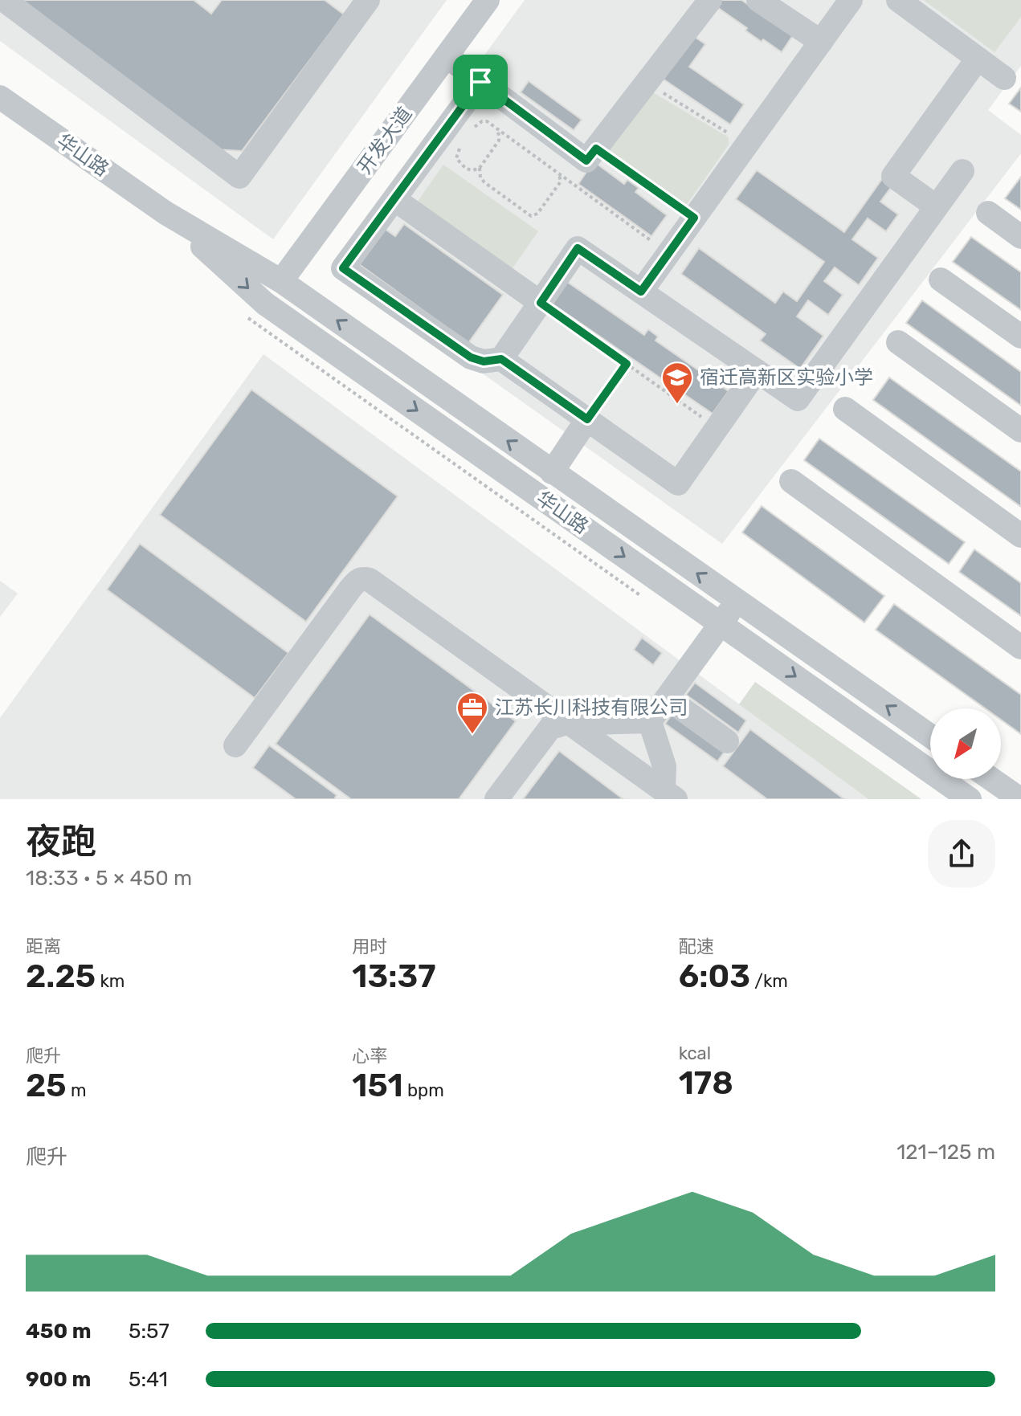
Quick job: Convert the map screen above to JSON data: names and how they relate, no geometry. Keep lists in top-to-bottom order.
{
  "streets": {
    "street": ["开发大道", "华山路"]
  },
  "crossings": [
    ["开发大道", "华山路"]
  ],
  "places": {
    "school or university": ["宿迁高新区实验小学"],
    "office": ["江苏长川科技有限公司"]
  },
  "north": "bottom left",
  "page": {
    "heading": ["夜跑", "18:33 · 5 × 450 m"],
    "stats": [
      ["距离", "2.25 km"],
      ["用时", "13:37"],
      ["配速", "6:03 /km"],
      ["爬升", "25 m"],
      ["心率", "151 bpm"],
      ["kcal", "178"]
    ],
    "chart": ["爬升", "121–125 m"],
    "list": [
      {
        "name": "450 m",
        "note": "5:57"
      },
      {
        "name": "900 m",
        "note": "5:41"
      }
    ]
  }
}
